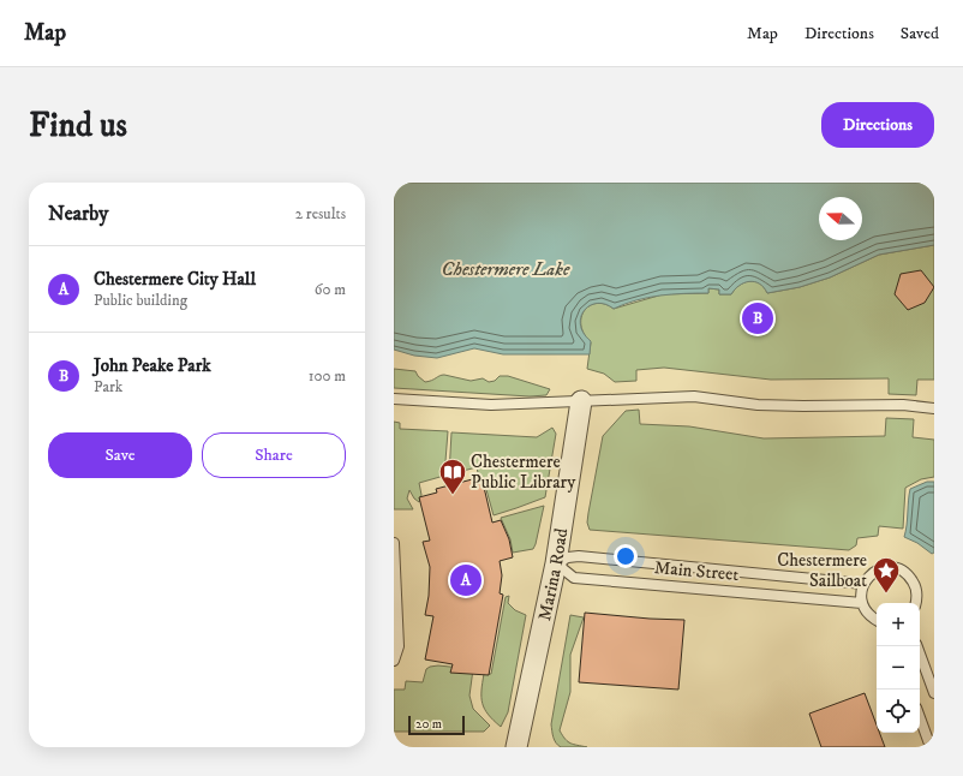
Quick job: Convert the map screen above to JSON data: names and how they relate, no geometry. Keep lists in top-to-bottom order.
{
  "streets": {
    "street": ["Marina Road"],
    "lane": ["Main Street"]
  },
  "crossings": [
    ["Main Street", "Marina Road"]
  ],
  "water": ["Chestermere Lake"],
  "places": {
    "library": ["Chestermere Public Library"],
    "place": ["Chestermere Sailboat"]
  },
  "scale_bar": "20 m",
  "north": "left",
  "page": {
    "header": "Map",
    "nav": ["Map", "Directions", "Saved"],
    "buttons": [
      "Directions",
      ["Save", "Share"]
    ],
    "title": "Find us",
    "heading": ["Nearby", "2 results"],
    "list": [
      {
        "mark": "A",
        "name": "Chestermere City Hall",
        "note": "Public building",
        "value": "60 m"
      },
      {
        "mark": "B",
        "name": "John Peake Park",
        "note": "Park",
        "value": "100 m"
      }
    ],
    "pins": ["B", "A"],
    "map_buttons": ["+", "−"],
    "scale": "20 m"
  }
}
